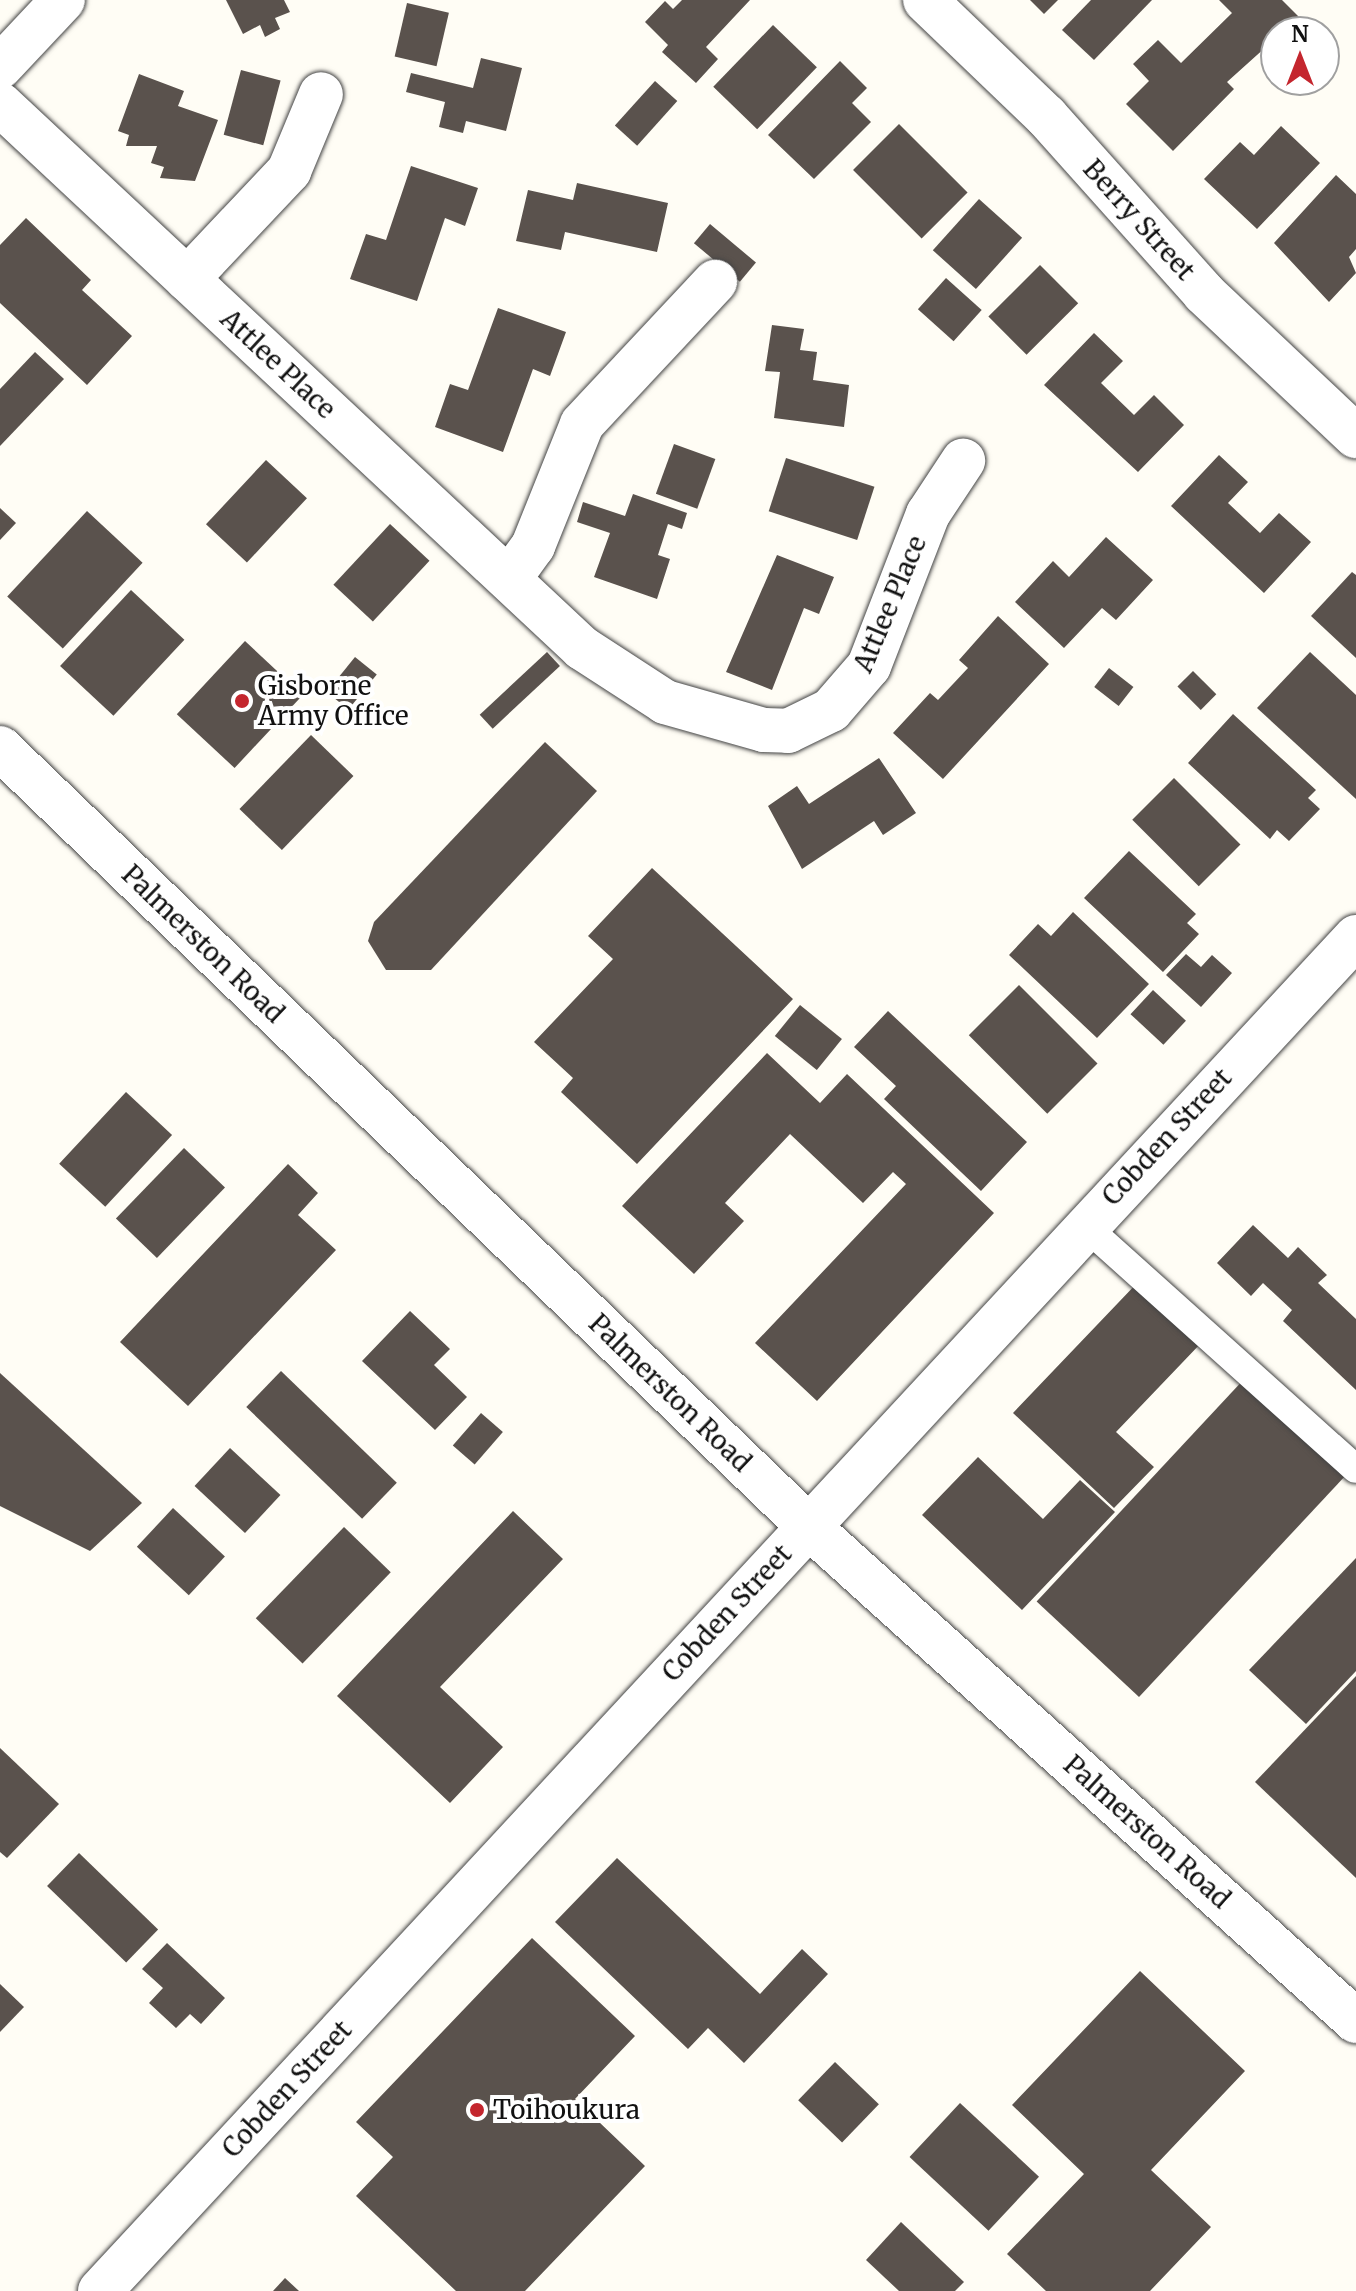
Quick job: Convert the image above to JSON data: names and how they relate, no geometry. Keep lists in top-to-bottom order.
{
  "streets": {
    "street": [
      "Berry Street",
      "Attlee Place",
      "Palmerston Road",
      "Cobden Street"
    ]
  },
  "crossings": [
    ["Palmerston Road", "Cobden Street"]
  ],
  "places": ["Gisborne Army Office", "Toihoukura"],
  "north": "top"
}
